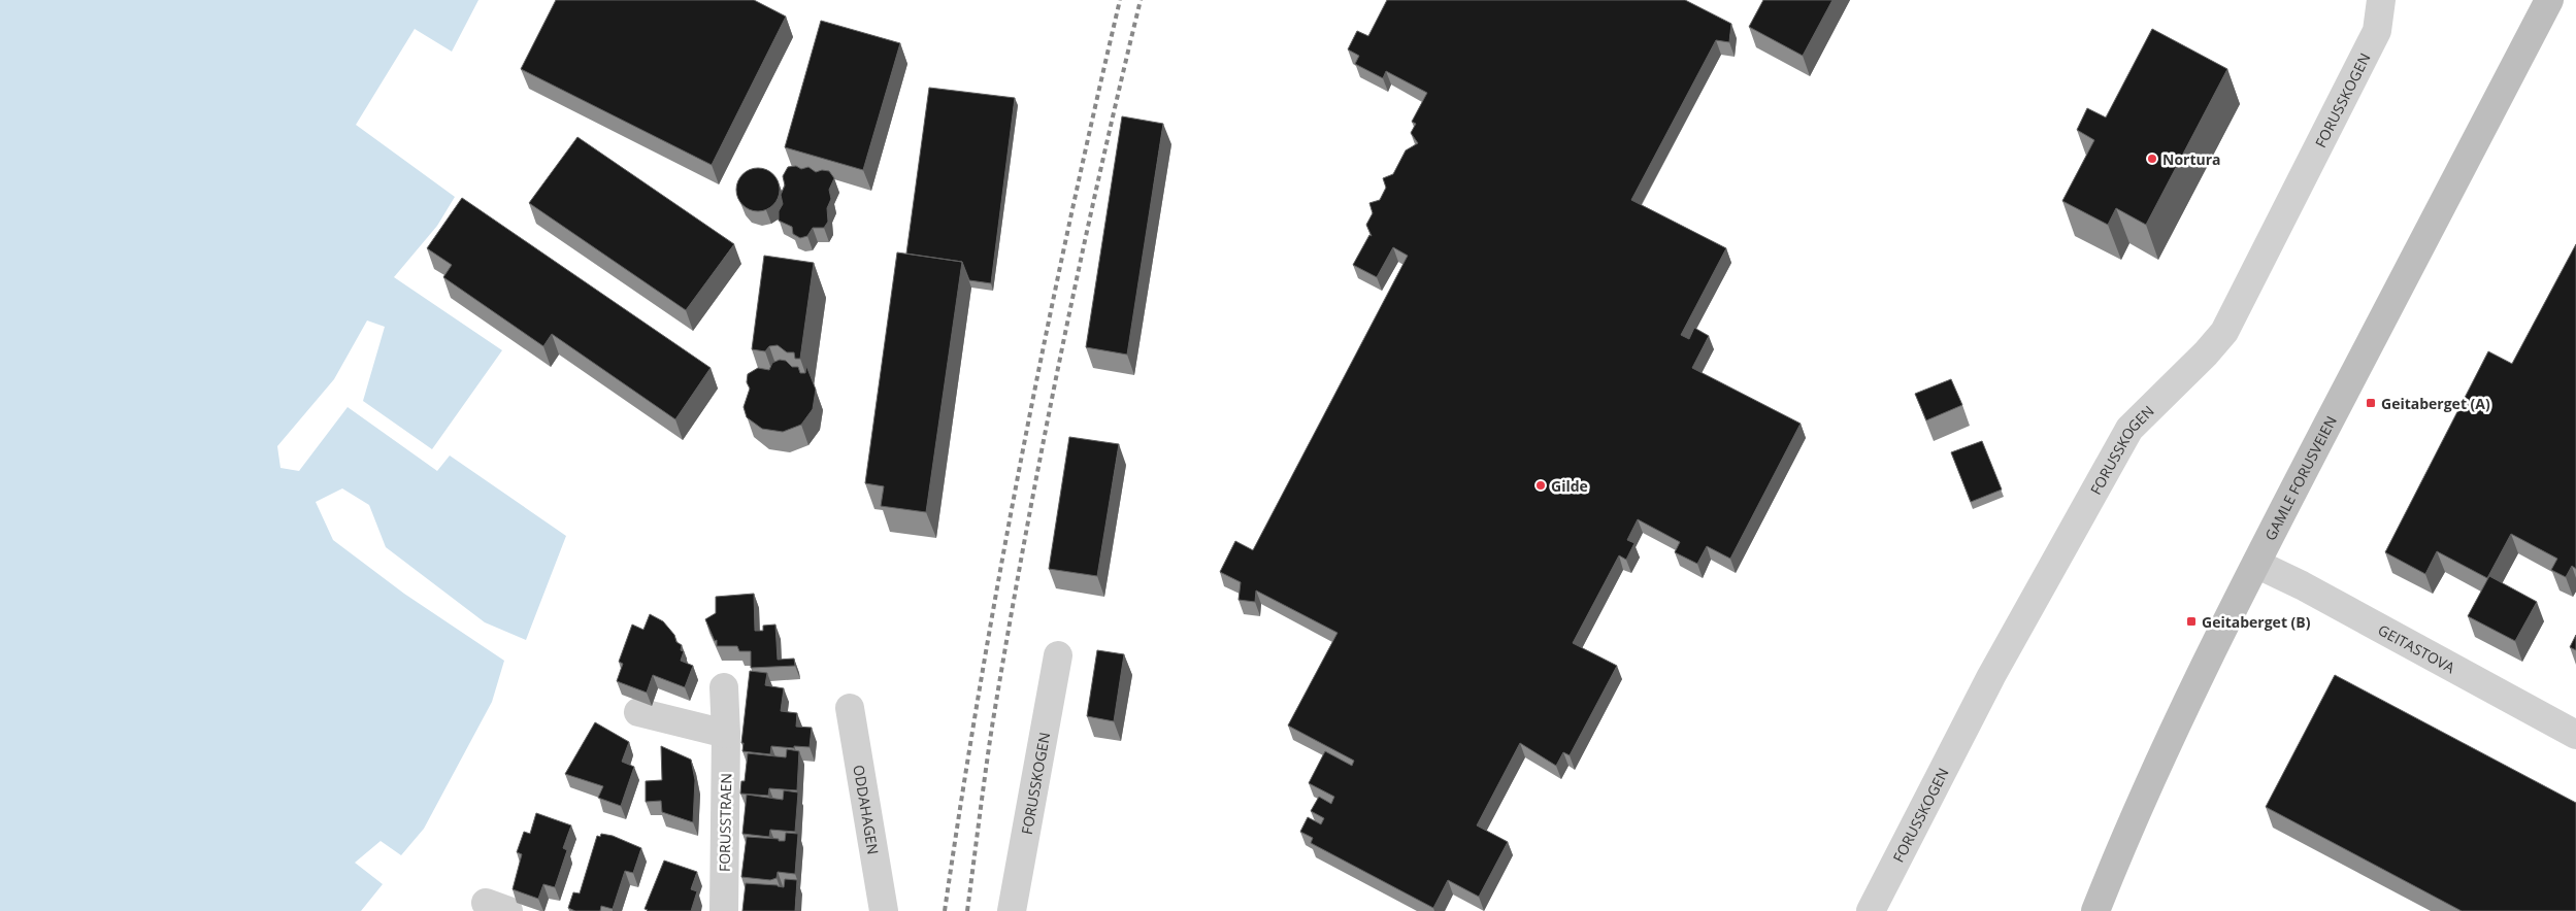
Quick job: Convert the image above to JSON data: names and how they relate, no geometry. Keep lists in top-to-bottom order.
{
  "streets": {
    "main road": ["GAMLE FORUSVEIEN"],
    "street": [
      "FORUSSKOGEN",
      "GEITASTOVA",
      "ODDAHAGEN",
      "FORUSSTRAEN"
    ]
  },
  "crossings": [
    ["GAMLE FORUSVEIEN", "GEITASTOVA"]
  ],
  "places": {
    "other": ["Nortura", "Gilde"],
    "transit": ["Geitaberget (A)", "Geitaberget (B)"]
  }
}
